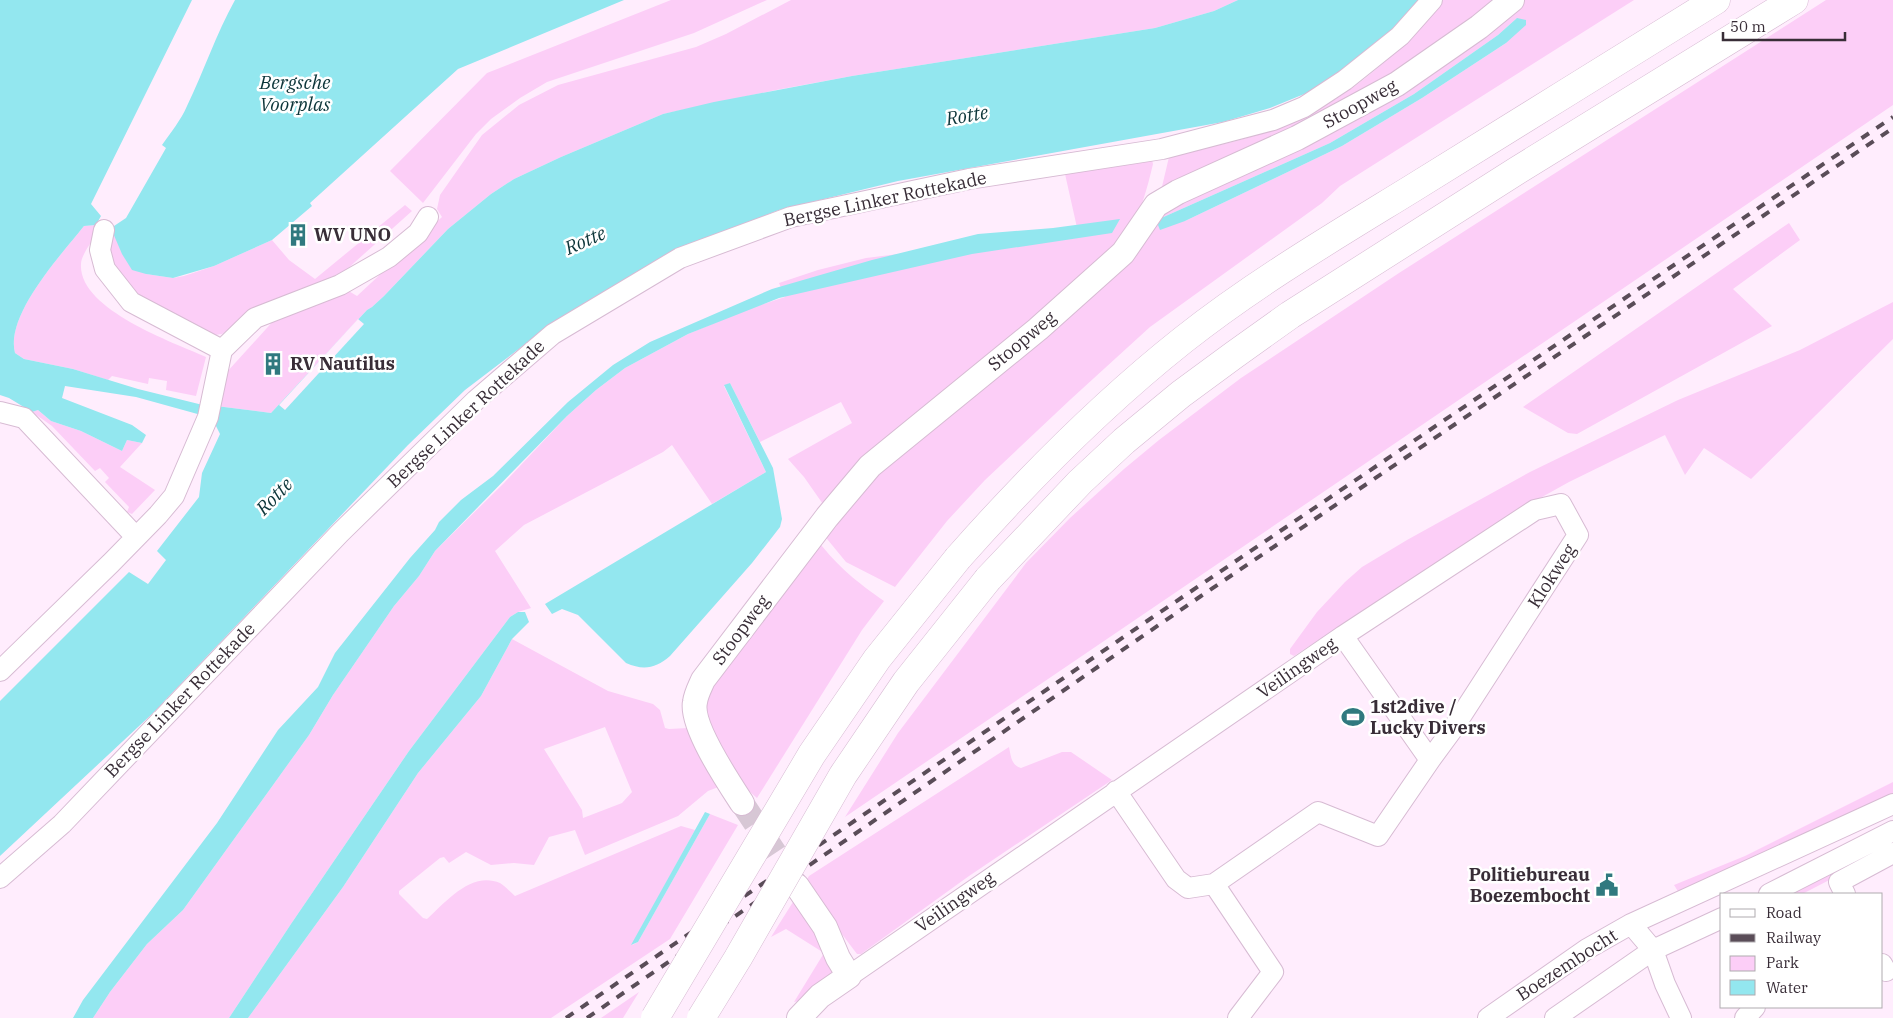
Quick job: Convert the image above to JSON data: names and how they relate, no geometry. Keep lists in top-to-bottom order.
{
  "streets": {
    "street": [
      "Stoopweg",
      "Bergse Linker Rottekade",
      "Klokweg",
      "Veilingweg",
      "Boezembocht"
    ]
  },
  "crossings": [
    ["Klokweg", "Veilingweg"]
  ],
  "water": ["Bergsche Voorplas", "Rotte"],
  "places": {
    "building": ["WV UNO", "RV Nautilus"],
    "sports": ["1st2dive / Lucky Divers"],
    "public building": ["Politiebureau Boezembocht"]
  },
  "legend": [
    "Road",
    "Railway",
    "Park",
    "Water"
  ],
  "scale_bar": "50 m"
}
